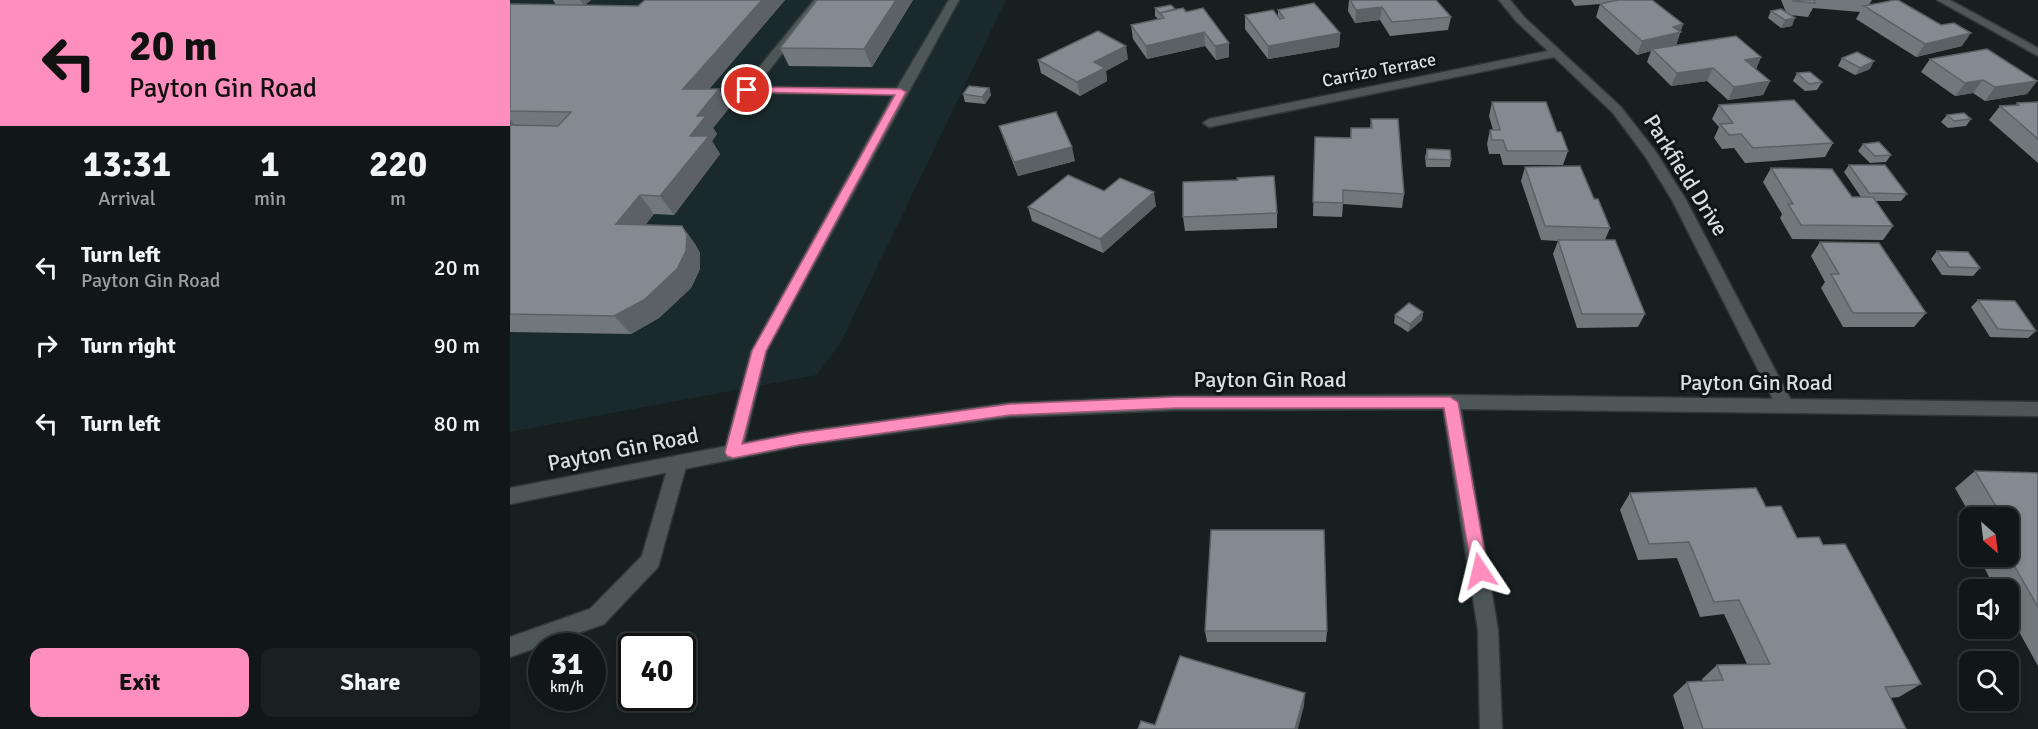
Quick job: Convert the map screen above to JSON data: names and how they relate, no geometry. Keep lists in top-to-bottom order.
{
  "streets": {
    "street": ["Carrizo Terrace", "Parkfield Drive", "Payton Gin Road"]
  },
  "crossings": [
    ["Carrizo Terrace", "Parkfield Drive"],
    ["Parkfield Drive", "Payton Gin Road"]
  ],
  "north": "bottom right",
  "page": {
    "turn": ["20 m", "Payton Gin Road"],
    "eta": [
      "13:31",
      "Arrival",
      "1",
      "min",
      "220",
      "m"
    ],
    "list": [
      {
        "name": "Turn left",
        "note": "Payton Gin Road",
        "value": "20 m"
      },
      {
        "name": "Turn right",
        "value": "90 m"
      },
      {
        "name": "Turn left",
        "value": "80 m"
      }
    ],
    "speed": "31 km/h",
    "limit": "40",
    "buttons": ["Exit", "Share"]
  }
}
